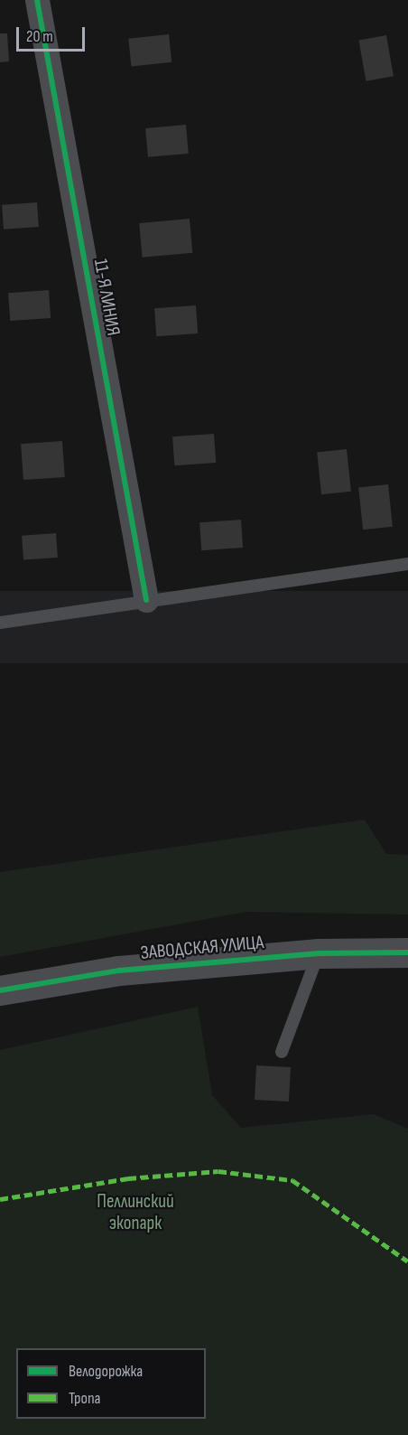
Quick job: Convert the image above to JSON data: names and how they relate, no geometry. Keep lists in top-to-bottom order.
{
  "streets": {
    "street": ["11-Я ЛИНИЯ", "ЗАВОДСКАЯ УЛИЦА"]
  },
  "parks": ["Пеллинский экопарк"],
  "legend": ["Велодорожка", "Тропа"],
  "scale_bar": "20 m"
}
